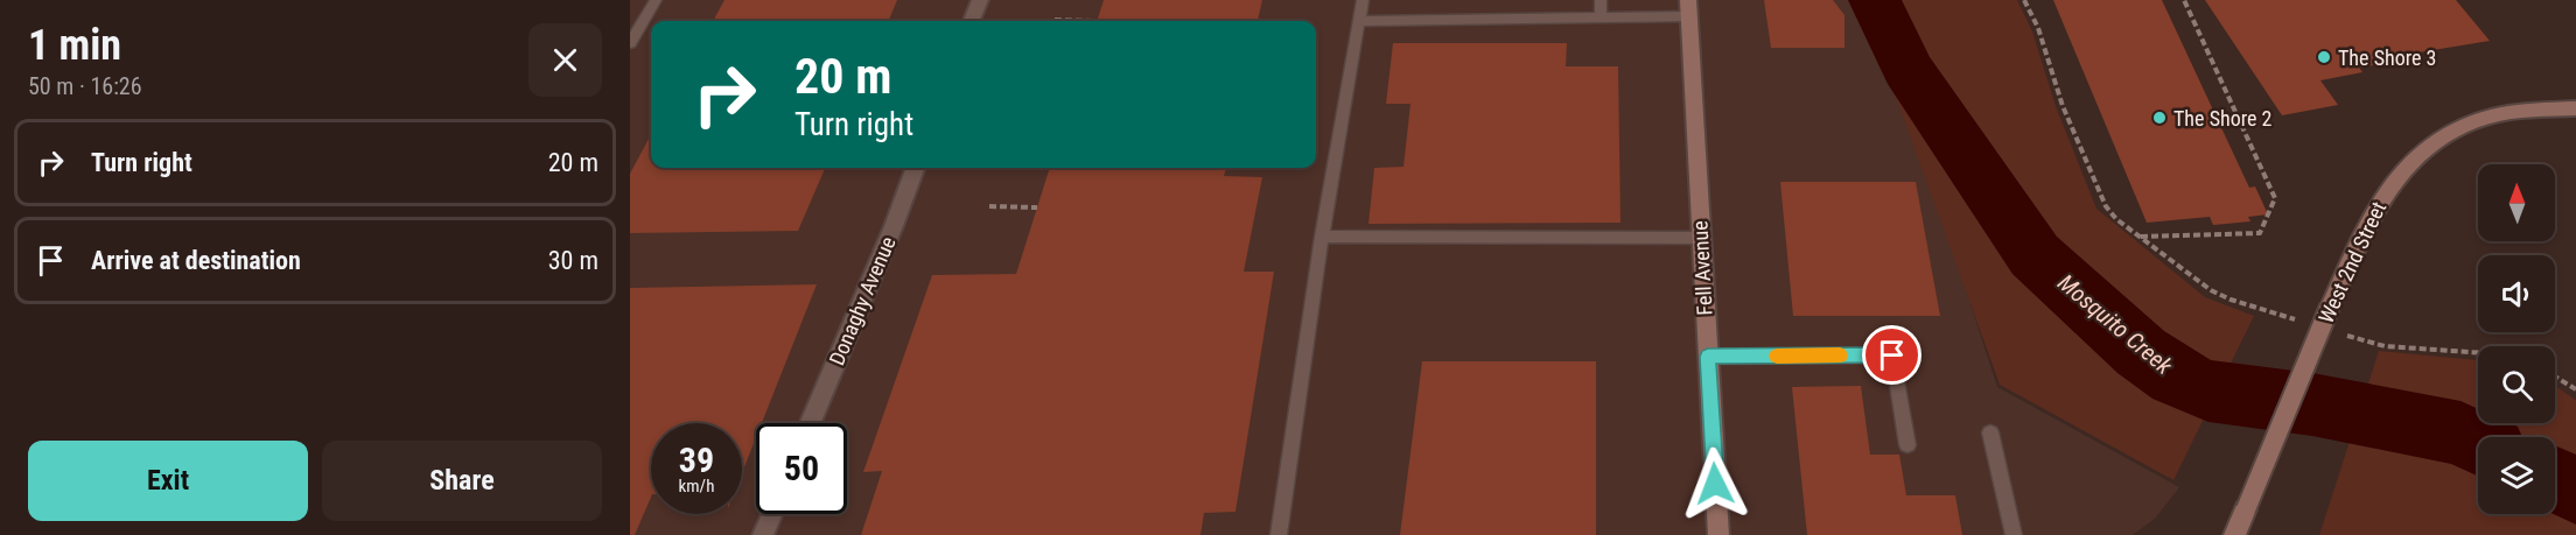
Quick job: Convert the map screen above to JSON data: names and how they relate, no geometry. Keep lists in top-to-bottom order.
{
  "streets": {
    "main road": ["West 2nd Street", "Fell Avenue"],
    "street": ["Donaghy Avenue"]
  },
  "water": ["Mosquito Creek"],
  "places": ["The Shore 3", "The Shore 2"],
  "north": "top",
  "page": {
    "heading": ["1 min", "50 m · 16:26"],
    "turn": ["20 m", "Turn right"],
    "list": [
      {
        "name": "Turn right",
        "value": "20 m"
      },
      {
        "name": "Arrive at destination",
        "value": "30 m"
      }
    ],
    "speed": "39 km/h",
    "limit": "50",
    "buttons": ["Exit", "Share"]
  }
}
